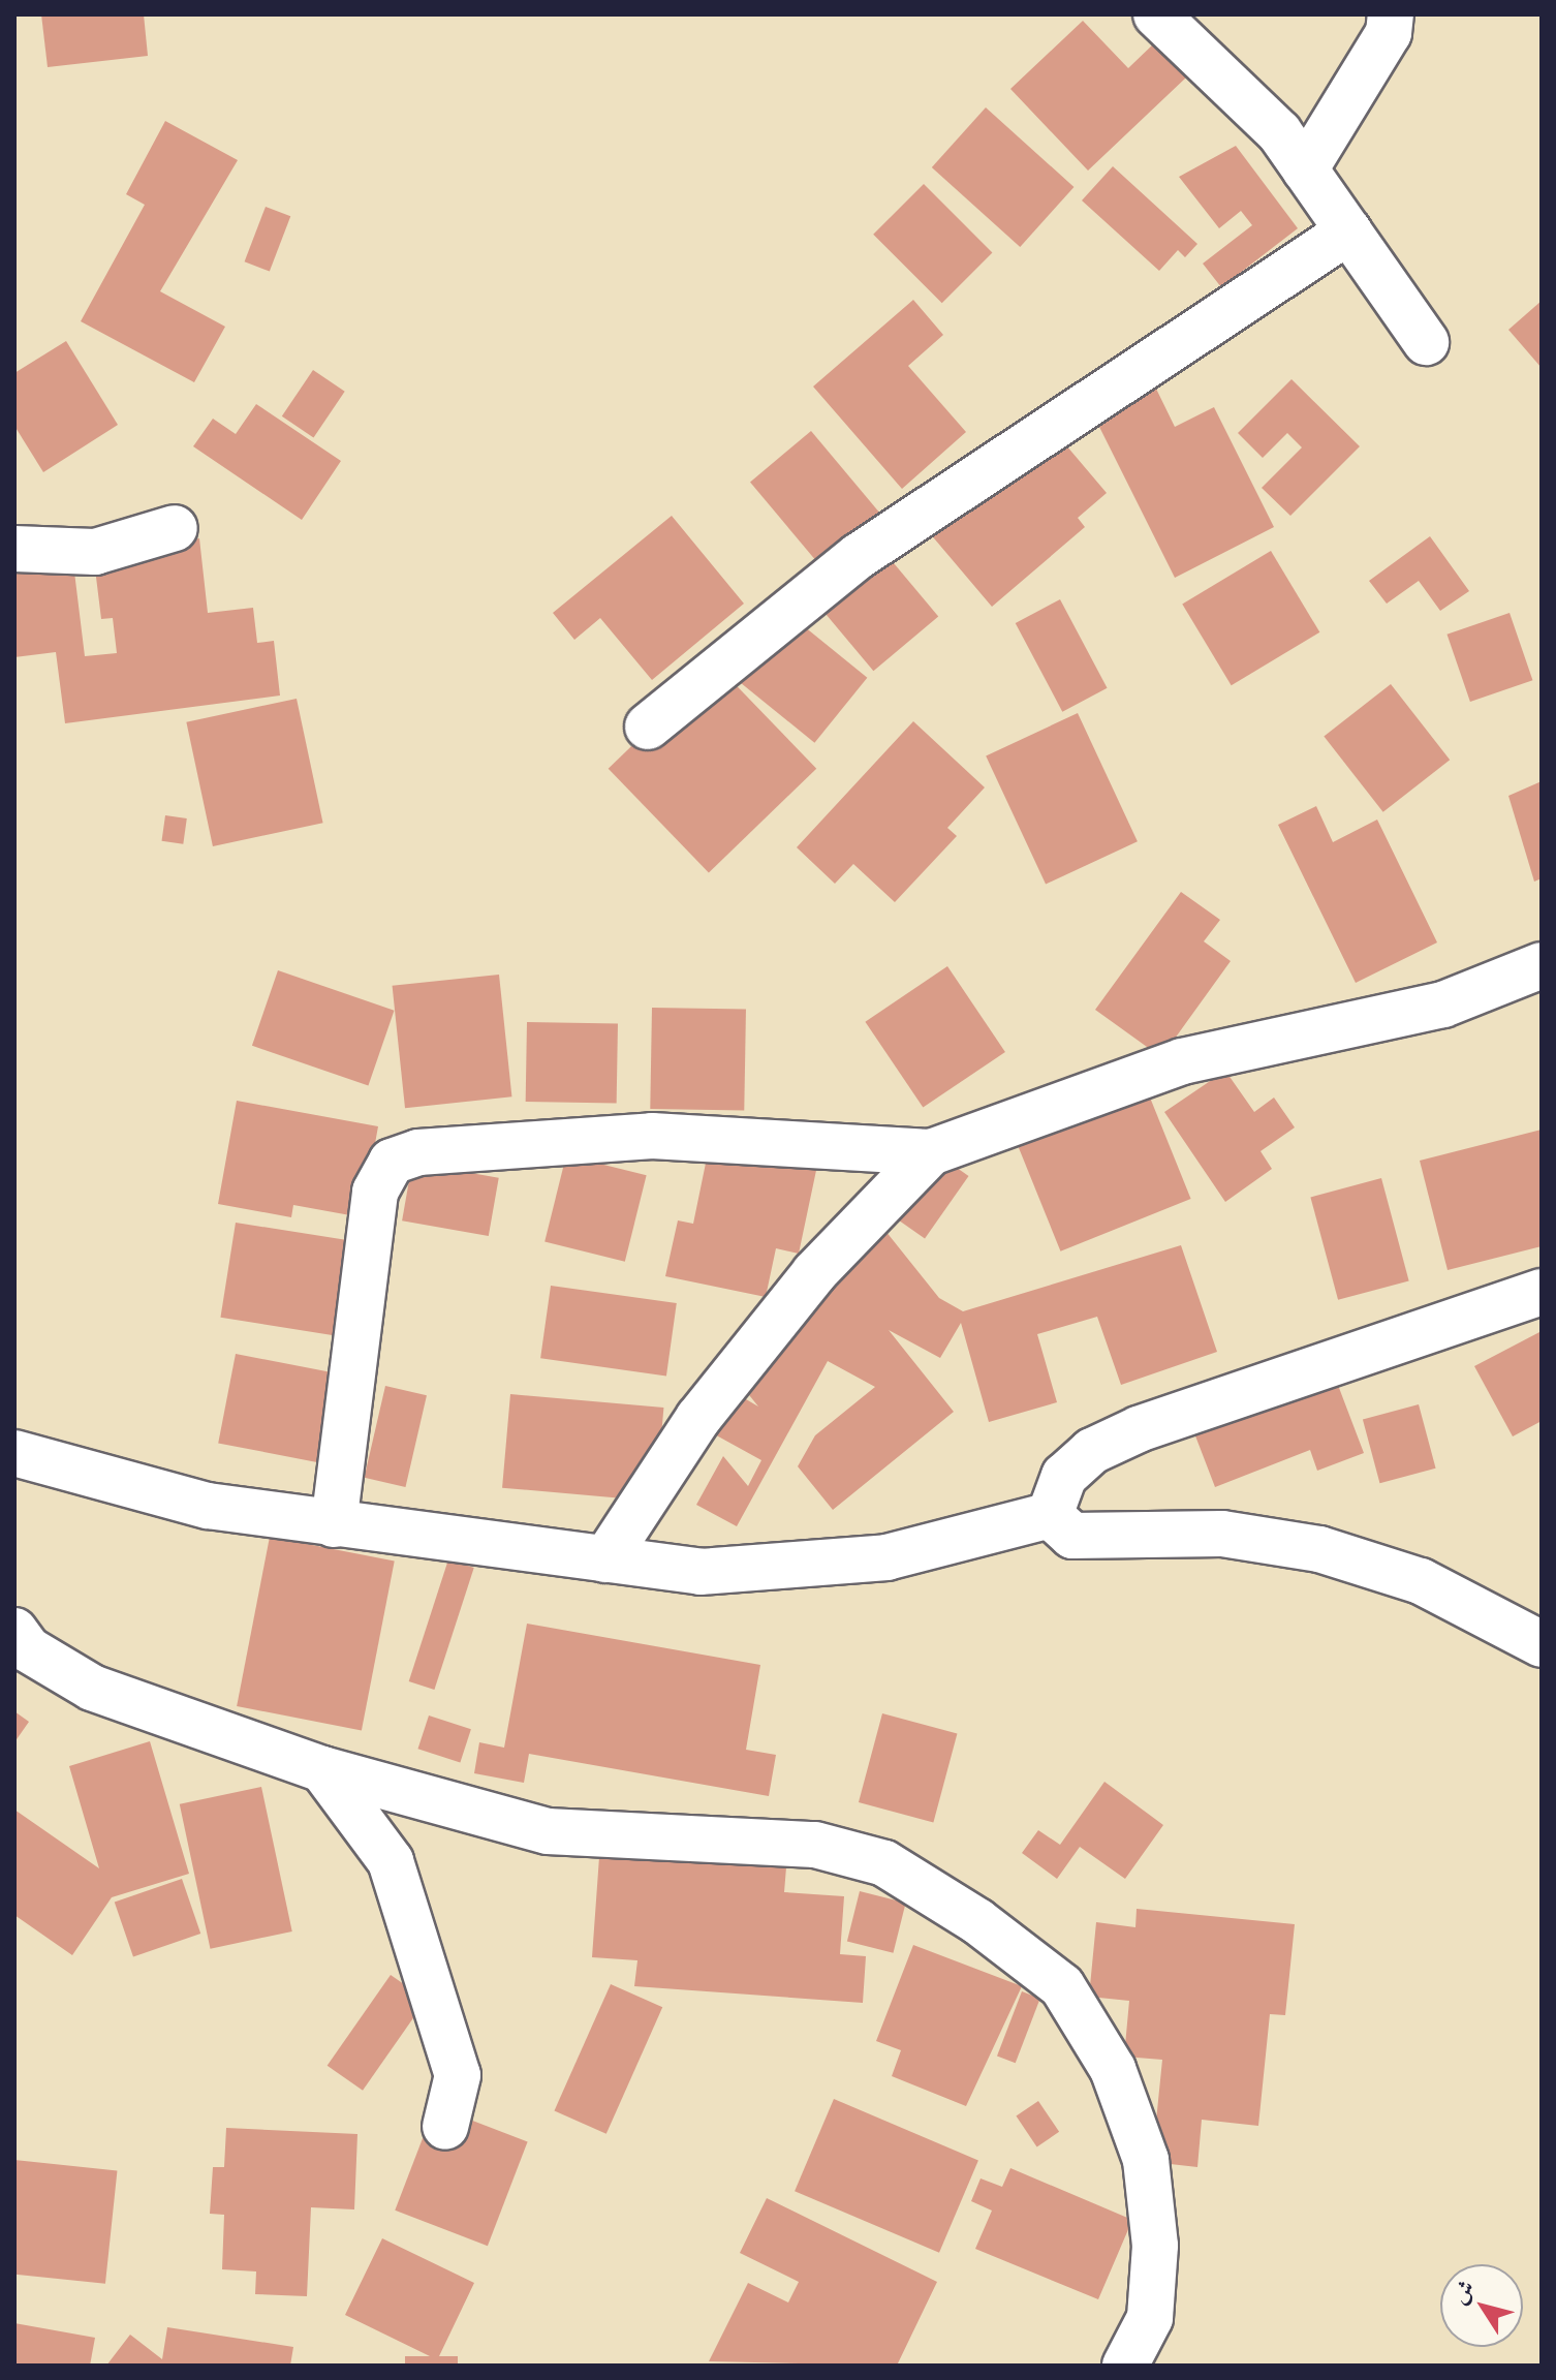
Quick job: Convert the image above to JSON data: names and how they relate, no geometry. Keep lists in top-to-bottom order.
{
  "north": "top left"
}
